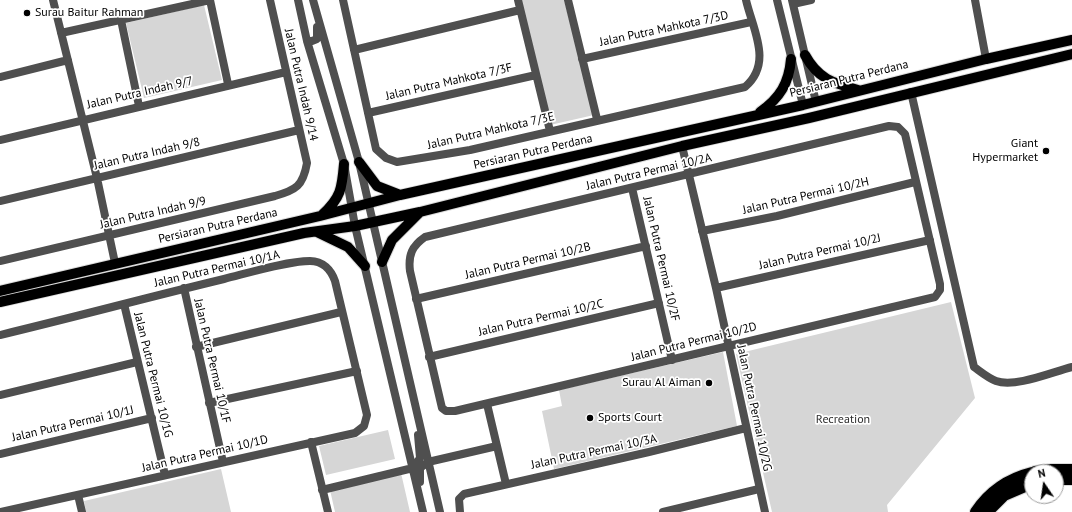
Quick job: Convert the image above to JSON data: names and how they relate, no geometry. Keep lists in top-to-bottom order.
{
  "streets": {
    "main road": ["Persiaran Putra Perdana"],
    "street": [
      "Jalan Putra Mahkota 7/3D",
      "Jalan Putra Mahkota 7/3F",
      "Jalan Putra Indah 9/14",
      "Jalan Putra Indah 9/7",
      "Jalan Putra Mahkota 7/3E",
      "Jalan Putra Indah 9/8",
      "Jalan Putra Permai 10/2A",
      "Jalan Putra Permai 10/2H",
      "Jalan Putra Indah 9/9",
      "Jalan Putra Permai 10/2J",
      "Jalan Putra Permai 10/2F",
      "Jalan Putra Permai 10/2B",
      "Jalan Putra Permai 10/1A",
      "Jalan Putra Permai 10/2C",
      "Jalan Putra Permai 10/2D",
      "Jalan Putra Permai 10/1F",
      "Jalan Putra Permai 10/1G",
      "Jalan Putra Permai 10/2G",
      "Jalan Putra Permai 10/1J",
      "Jalan Putra Permai 10/3A",
      "Jalan Putra Permai 10/1D"
    ]
  },
  "crossings": [
    ["Jalan Putra Mahkota 7/3D", "Jalan Putra Mahkota 7/3E"],
    ["Jalan Putra Mahkota 7/3F", "Jalan Putra Mahkota 7/3E"],
    ["Jalan Putra Indah 9/14", "Jalan Putra Indah 9/7"],
    ["Jalan Putra Indah 9/14", "Jalan Putra Indah 9/8"],
    ["Jalan Putra Indah 9/14", "Jalan Putra Indah 9/9"],
    ["Jalan Putra Permai 10/2A", "Jalan Putra Permai 10/2H"],
    ["Jalan Putra Permai 10/2A", "Jalan Putra Permai 10/2J"],
    ["Jalan Putra Permai 10/2A", "Jalan Putra Permai 10/2F"],
    ["Jalan Putra Permai 10/2A", "Jalan Putra Permai 10/2B"],
    ["Jalan Putra Permai 10/2A", "Jalan Putra Permai 10/2C"],
    ["Jalan Putra Permai 10/2A", "Jalan Putra Permai 10/2D"],
    ["Jalan Putra Permai 10/2A", "Jalan Putra Permai 10/2G"],
    ["Jalan Putra Permai 10/2H", "Jalan Putra Permai 10/2G"],
    ["Jalan Putra Permai 10/2J", "Jalan Putra Permai 10/2G"],
    ["Jalan Putra Permai 10/2F", "Jalan Putra Permai 10/2B"],
    ["Jalan Putra Permai 10/2F", "Jalan Putra Permai 10/2C"],
    ["Jalan Putra Permai 10/2F", "Jalan Putra Permai 10/2D"],
    ["Jalan Putra Permai 10/1A", "Jalan Putra Permai 10/1F"],
    ["Jalan Putra Permai 10/1A", "Jalan Putra Permai 10/1G"],
    ["Jalan Putra Permai 10/1A", "Jalan Putra Permai 10/1D"],
    ["Jalan Putra Permai 10/2D", "Jalan Putra Permai 10/2G"],
    ["Jalan Putra Permai 10/1F", "Jalan Putra Permai 10/1D"],
    ["Jalan Putra Permai 10/1G", "Jalan Putra Permai 10/1J"],
    ["Jalan Putra Permai 10/1G", "Jalan Putra Permai 10/1D"],
    ["Jalan Putra Permai 10/2G", "Jalan Putra Permai 10/3A"]
  ],
  "parks": ["Recreation"],
  "places": [
    "Surau Baitur Rahman",
    "Giant Hypermarket",
    "Surau Al Aiman",
    "Sports Court"
  ],
  "north": "top"
}
